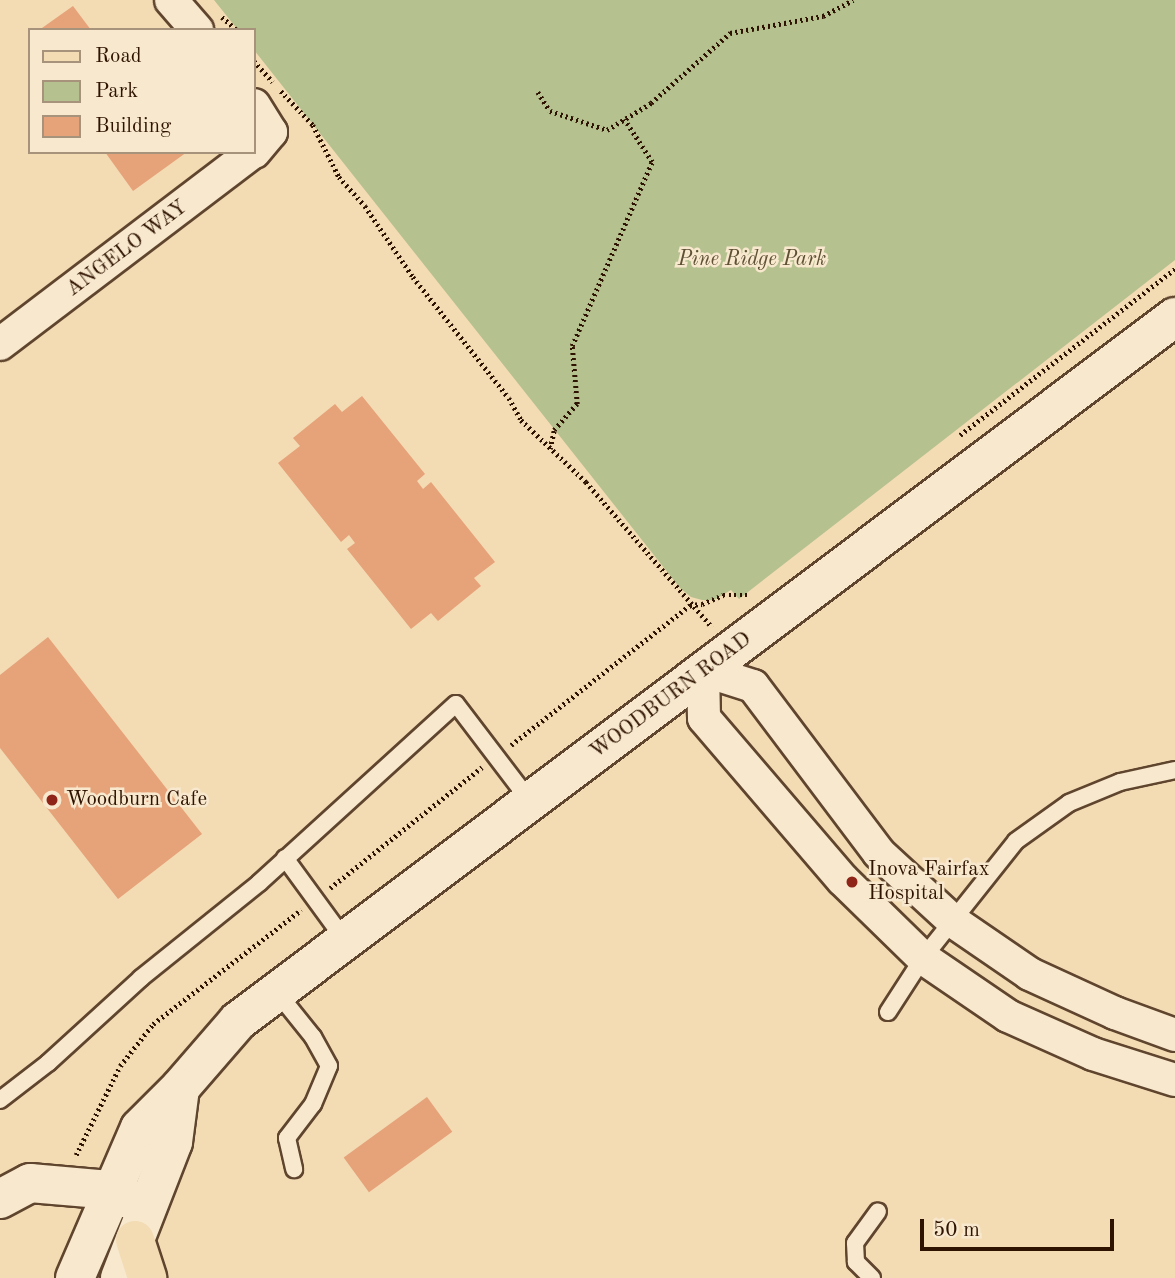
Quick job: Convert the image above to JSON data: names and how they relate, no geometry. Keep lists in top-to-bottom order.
{
  "streets": {
    "street": ["ANGELO WAY", "WOODBURN ROAD"]
  },
  "parks": ["Pine Ridge Park"],
  "places": ["Woodburn Cafe", "Inova Fairfax Hospital"],
  "legend": ["Road", "Park", "Building"],
  "scale_bar": "50 m"
}
